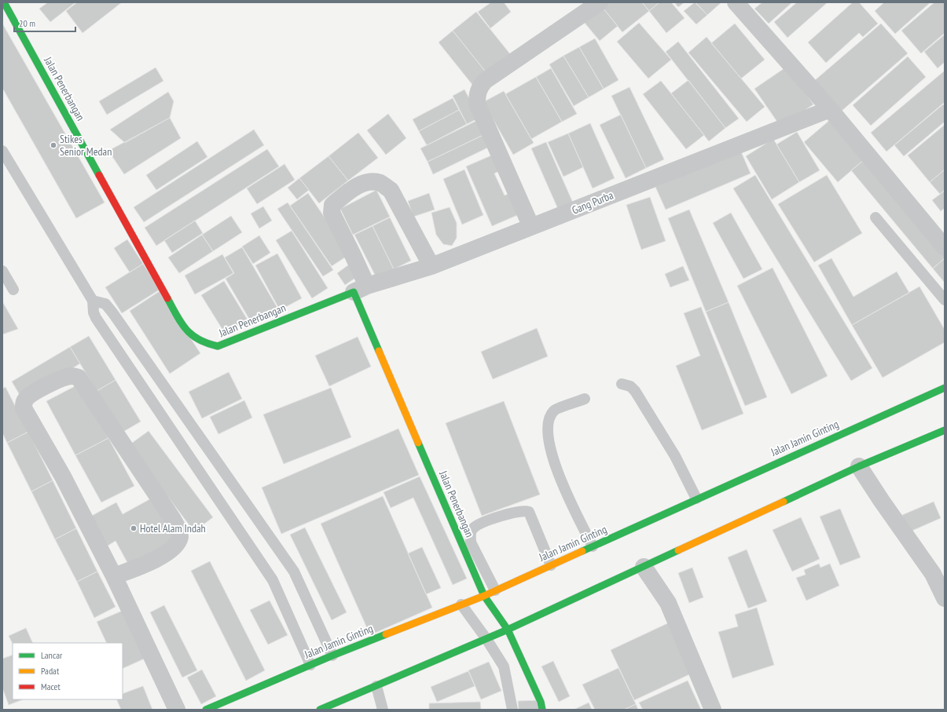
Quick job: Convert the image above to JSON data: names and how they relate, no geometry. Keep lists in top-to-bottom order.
{
  "streets": {
    "main road": ["Jalan Penerbangan", "Jalan Jamin Ginting"],
    "street": ["Gang Purba"]
  },
  "crossings": [
    ["Jalan Penerbangan", "Gang Purba"],
    ["Jalan Penerbangan", "Jalan Jamin Ginting"]
  ],
  "places": ["Stikes Senior Medan", "Hotel Alam Indah"],
  "legend": ["Lancar", "Padat", "Macet"],
  "scale_bar": "20 m"
}
